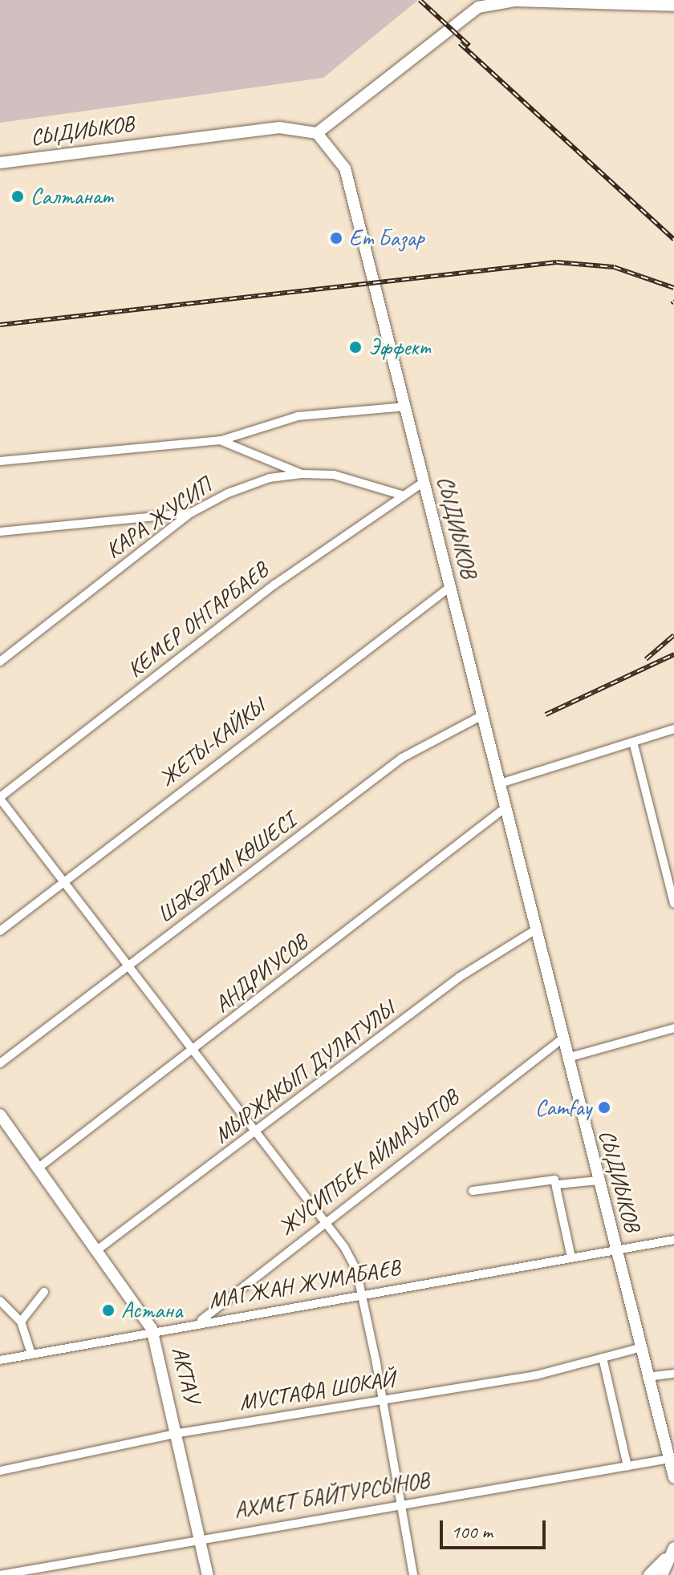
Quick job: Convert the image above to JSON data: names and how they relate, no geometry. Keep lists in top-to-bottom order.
{
  "streets": {
    "street": [
      "СЫДИЫКОВ",
      "КАРА ЖУСИП",
      "КЕМЕР ОНГАРБАЕВ",
      "ЖЕТЫ-КАЙКЫ",
      "ШӘКӘРІМ КӨШЕСІ",
      "АНДРИУСОВ",
      "МЫРЖАКЫП ДУЛАТУЛЫ",
      "ЖУСИПБЕК АЙМАУЫТОВ",
      "МАГЖАН ЖУМАБАЕВ",
      "АКТАУ",
      "МУСТАФА ШОКАЙ",
      "АХМЕТ БАЙТУРСЫНОВ"
    ]
  },
  "crossings": [
    ["СЫДИЫКОВ", "КЕМЕР ОНГАРБАЕВ"],
    ["СЫДИЫКОВ", "ЖЕТЫ-КАЙКЫ"],
    ["СЫДИЫКОВ", "ШӘКӘРІМ КӨШЕСІ"],
    ["СЫДИЫКОВ", "АНДРИУСОВ"],
    ["СЫДИЫКОВ", "МЫРЖАКЫП ДУЛАТУЛЫ"],
    ["СЫДИЫКОВ", "ЖУСИПБЕК АЙМАУЫТОВ"],
    ["СЫДИЫКОВ", "МАГЖАН ЖУМАБАЕВ"],
    ["СЫДИЫКОВ", "МУСТАФА ШОКАЙ"],
    ["СЫДИЫКОВ", "АХМЕТ БАЙТУРСЫНОВ"],
    ["КАРА ЖУСИП", "КЕМЕР ОНГАРБАЕВ"],
    ["АНДРИУСОВ", "АКТАУ"],
    ["МЫРЖАКЫП ДУЛАТУЛЫ", "АКТАУ"],
    ["ЖУСИПБЕК АЙМАУЫТОВ", "МАГЖАН ЖУМАБАЕВ"],
    ["МАГЖАН ЖУМАБАЕВ", "АКТАУ"],
    ["АКТАУ", "МУСТАФА ШОКАЙ"],
    ["АКТАУ", "АХМЕТ БАЙТУРСЫНОВ"]
  ],
  "places": [
    "Салтанат",
    "Ет Базар",
    "Эффект",
    "Camfay",
    "Астана"
  ],
  "scale_bar": "100 m"
}
